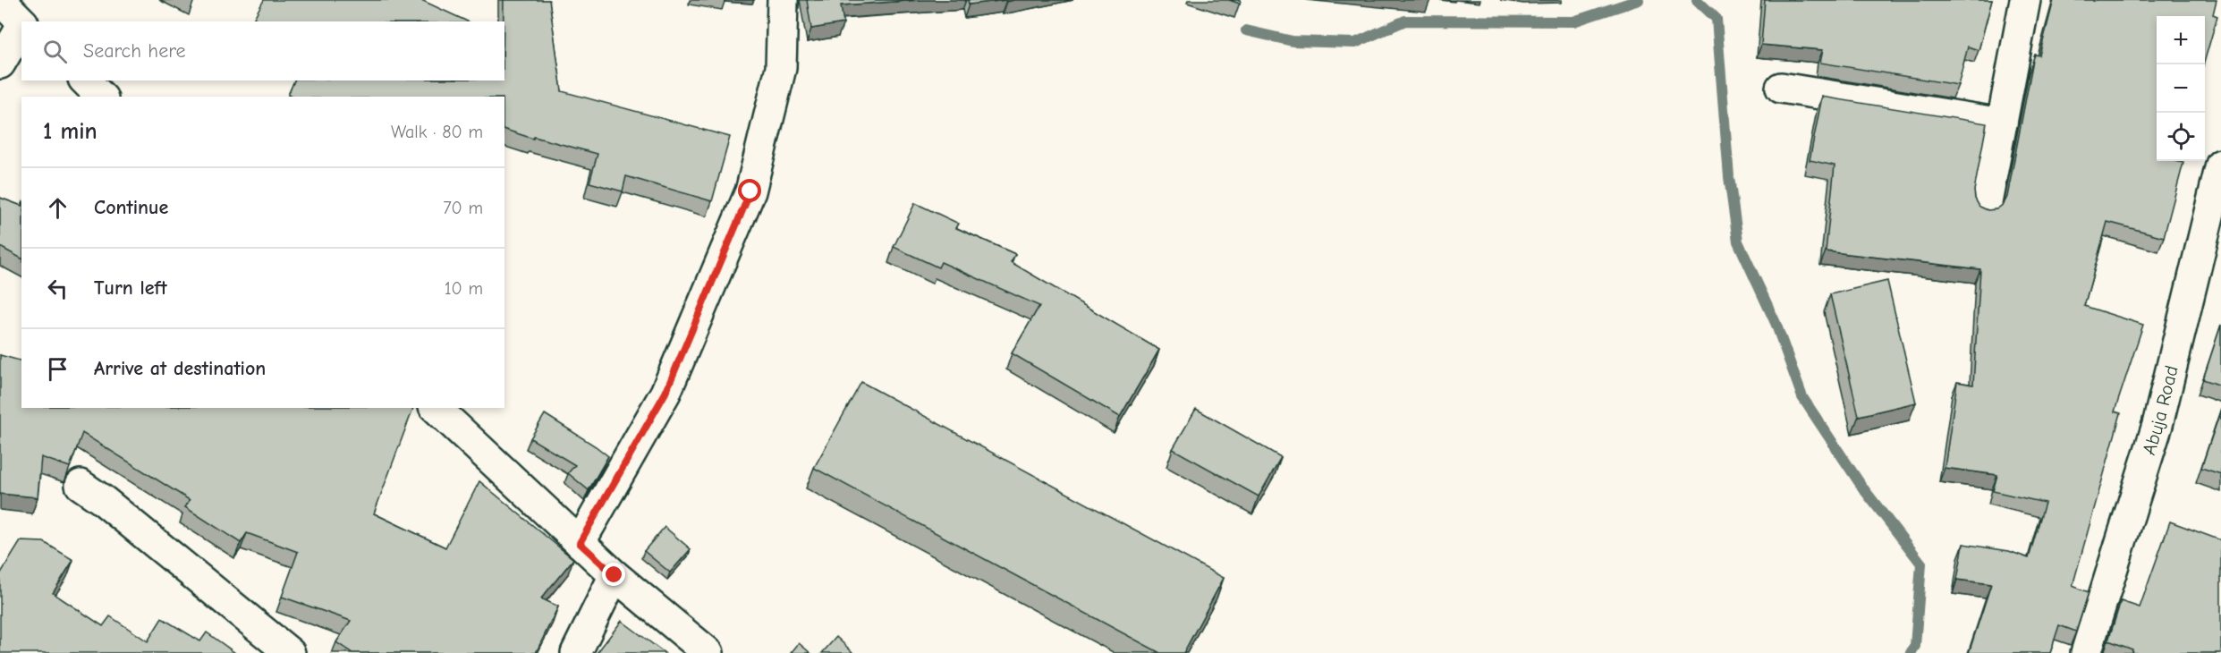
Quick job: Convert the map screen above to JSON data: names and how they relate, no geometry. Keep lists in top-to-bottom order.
{
  "streets": {
    "street": ["Abuja Road"]
  },
  "page": {
    "map_buttons": ["+", "−"],
    "search": "Search here",
    "heading": ["1 min", "Walk · 80 m"],
    "list": [
      ["Continue", "70 m"],
      ["Turn left", "10 m"],
      "Arrive at destination"
    ]
  }
}
